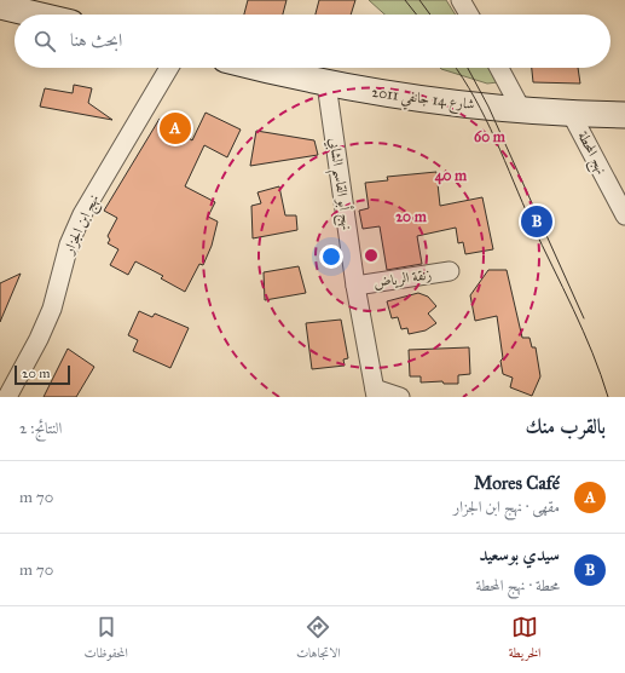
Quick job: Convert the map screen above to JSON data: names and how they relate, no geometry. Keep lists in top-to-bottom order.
{
  "streets": {
    "main road": ["شارع 14 جانفي 2011"],
    "street": [
      "نهج المحطة",
      "نهج أبو القاسم الشابي",
      "نهج ابن الجزار",
      "زنقة الرياض"
    ]
  },
  "crossings": [
    ["شارع 14 جانفي 2011", "نهج المحطة"],
    ["شارع 14 جانفي 2011", "نهج أبو القاسم الشابي"],
    ["نهج أبو القاسم الشابي", "زنقة الرياض"]
  ],
  "scale_bar": "20 m",
  "page": {
    "search": "ابحث هنا",
    "pins": ["A", "B"],
    "scale": "20 m",
    "heading": ["بالقرب منك", "النتائج: 2"],
    "list": [
      {
        "mark": "A",
        "name": "Mores Café",
        "note": "مقهى · نهج ابن الجزار",
        "value": "70 m"
      },
      {
        "mark": "B",
        "name": "سيدي بوسعيد",
        "note": "محطة · نهج المحطة",
        "value": "70 m"
      }
    ],
    "nav": ["الخريطة", "الاتجاهات", "المحفوظات"]
  },
  "rings": ["60 m", "40 m", "20 m"]
}
